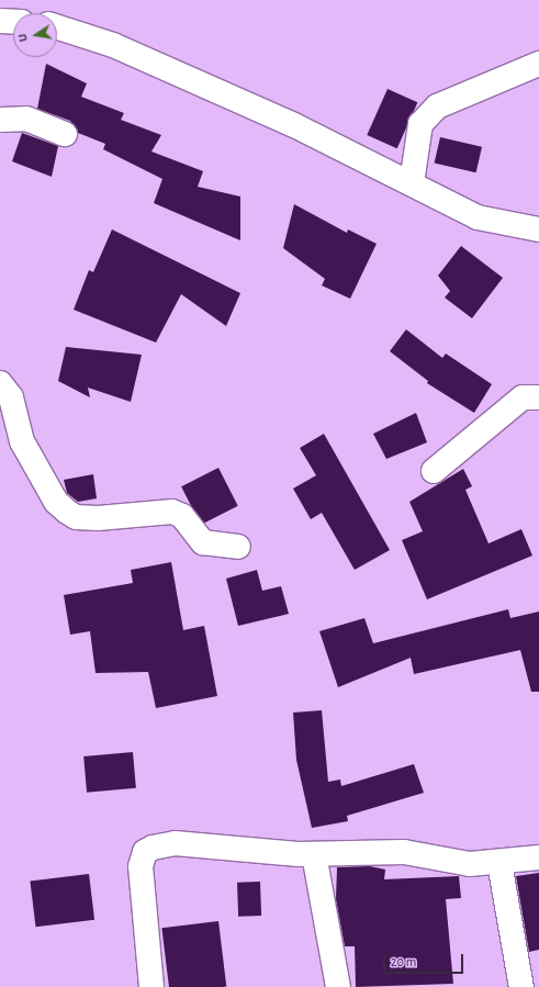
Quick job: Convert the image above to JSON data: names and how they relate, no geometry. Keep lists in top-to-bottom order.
{
  "scale_bar": "20 m",
  "north": "left"
}
